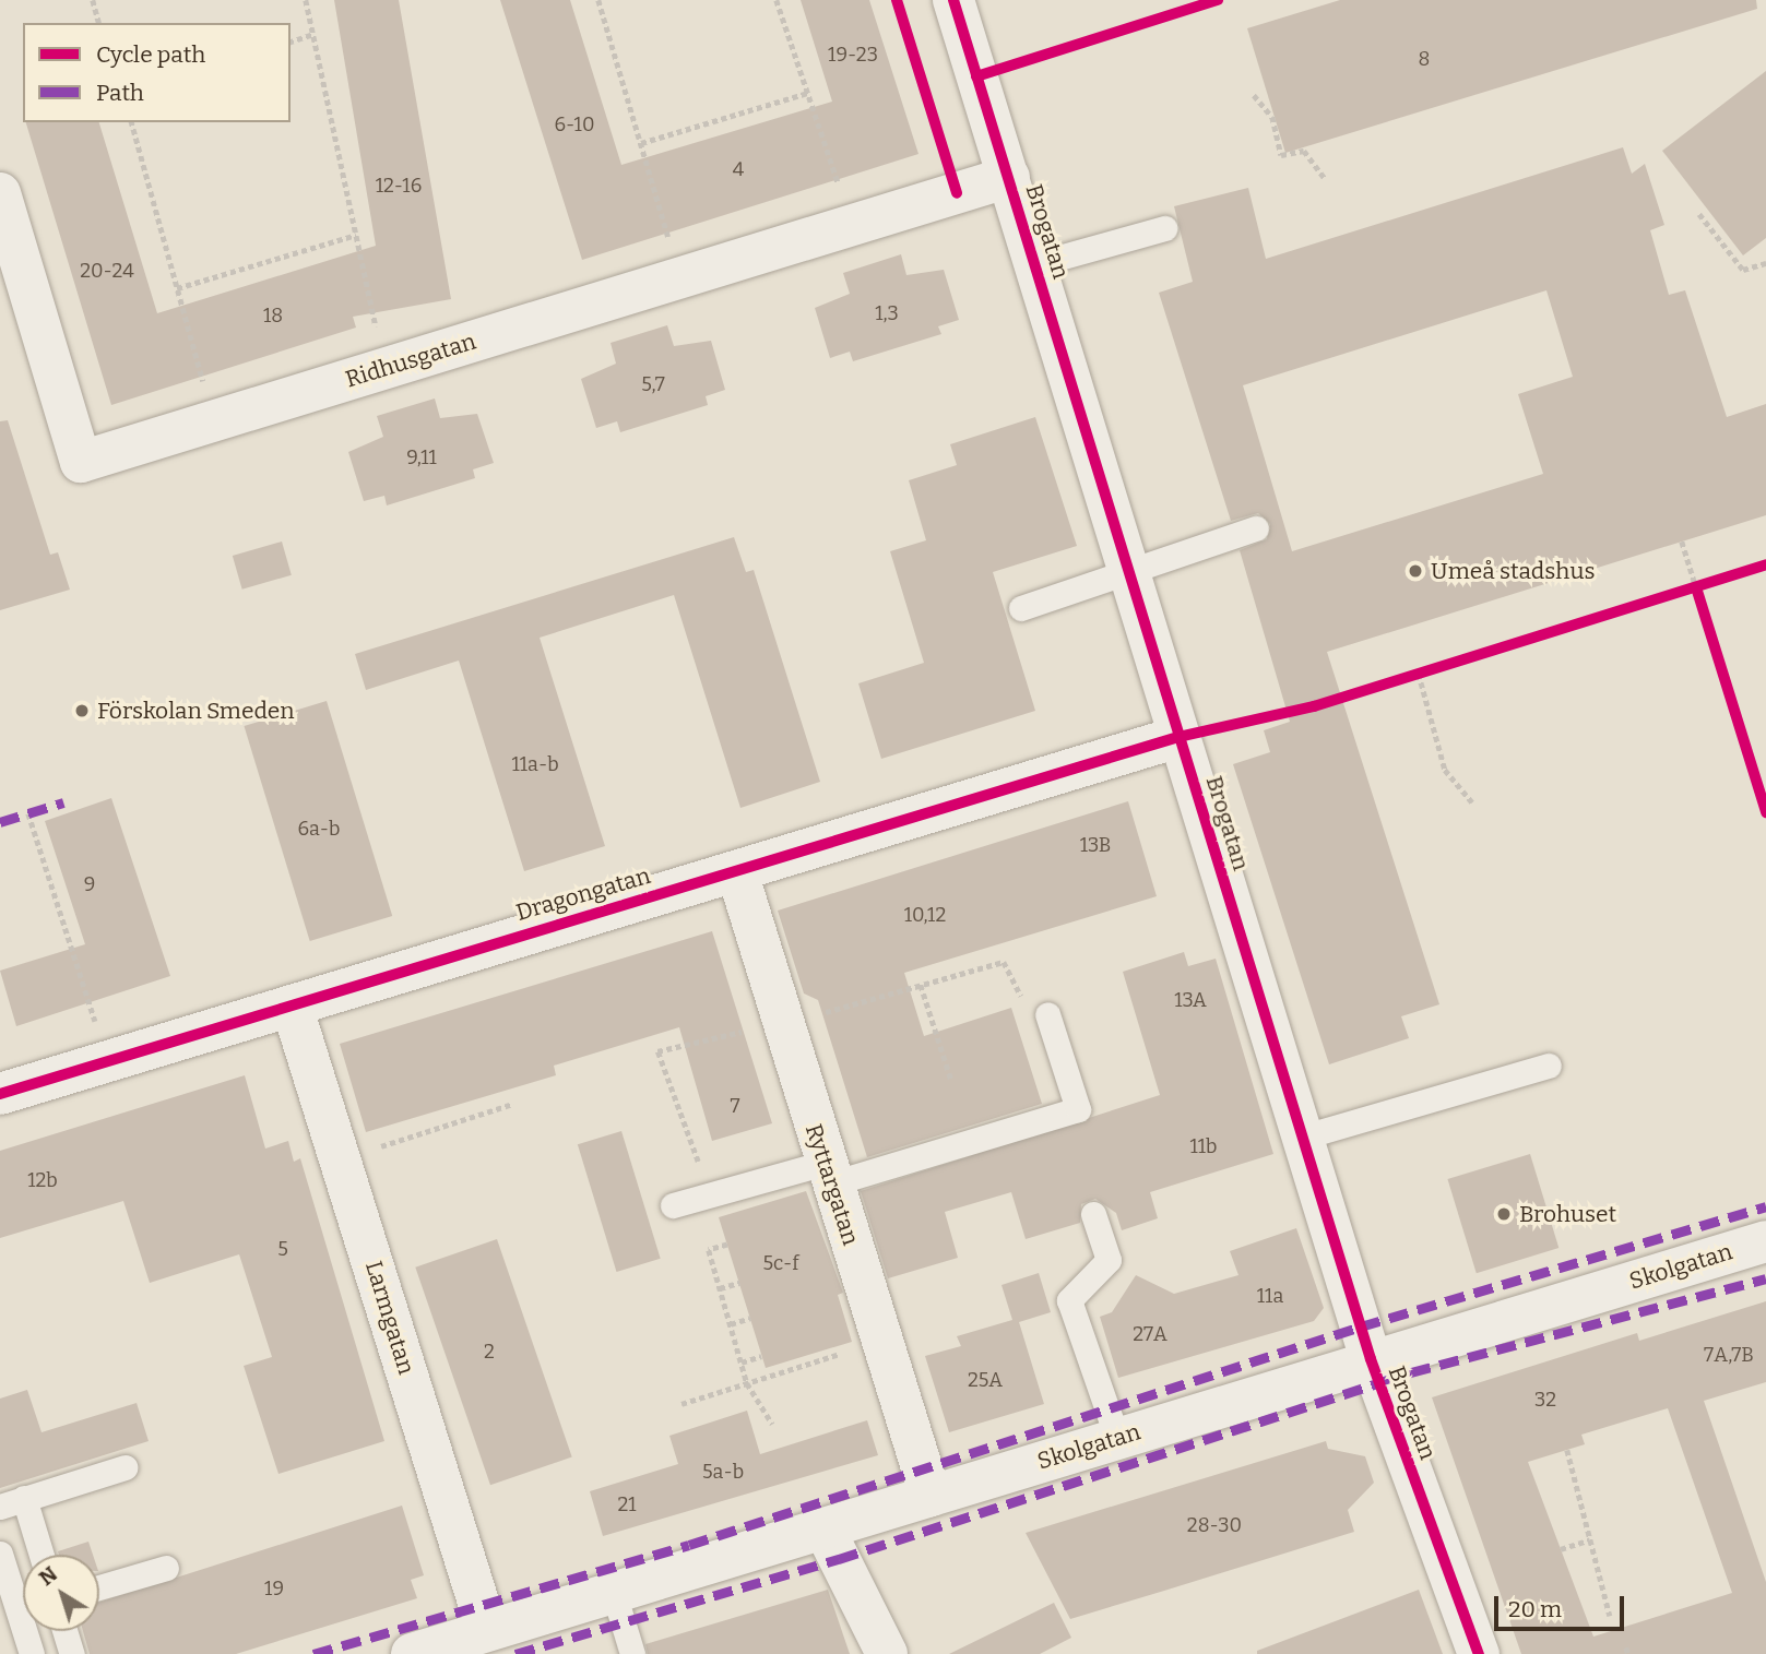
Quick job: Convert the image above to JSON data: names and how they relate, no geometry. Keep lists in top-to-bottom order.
{
  "streets": {
    "street": [
      "Brogatan",
      "Ridhusgatan",
      "Dragongatan",
      "Ryttargatan",
      "Skolgatan",
      "Larmgatan"
    ]
  },
  "crossings": [
    ["Brogatan", "Ridhusgatan"],
    ["Brogatan", "Dragongatan"],
    ["Brogatan", "Skolgatan"],
    ["Dragongatan", "Ryttargatan"],
    ["Dragongatan", "Larmgatan"],
    ["Ryttargatan", "Skolgatan"],
    ["Skolgatan", "Larmgatan"]
  ],
  "places": ["Umeå stadshus", "Förskolan Smeden", "Brohuset"],
  "house_numbers": [
    "19-23",
    "8",
    "6-10",
    "4",
    "12-16",
    "20-24",
    "1,3",
    "18",
    "5,7",
    "9,11",
    "11a-b",
    "6a-b",
    "13B",
    "9",
    "10,12",
    "13A",
    "7",
    "11b",
    "12b",
    "5",
    "5c-f",
    "11a",
    "27A",
    "2",
    "7A,7B",
    "25A",
    "32",
    "5a-b",
    "21",
    "28-30",
    "19"
  ],
  "legend": ["Cycle path", "Path"],
  "scale_bar": "20 m",
  "north": "top left"
}
